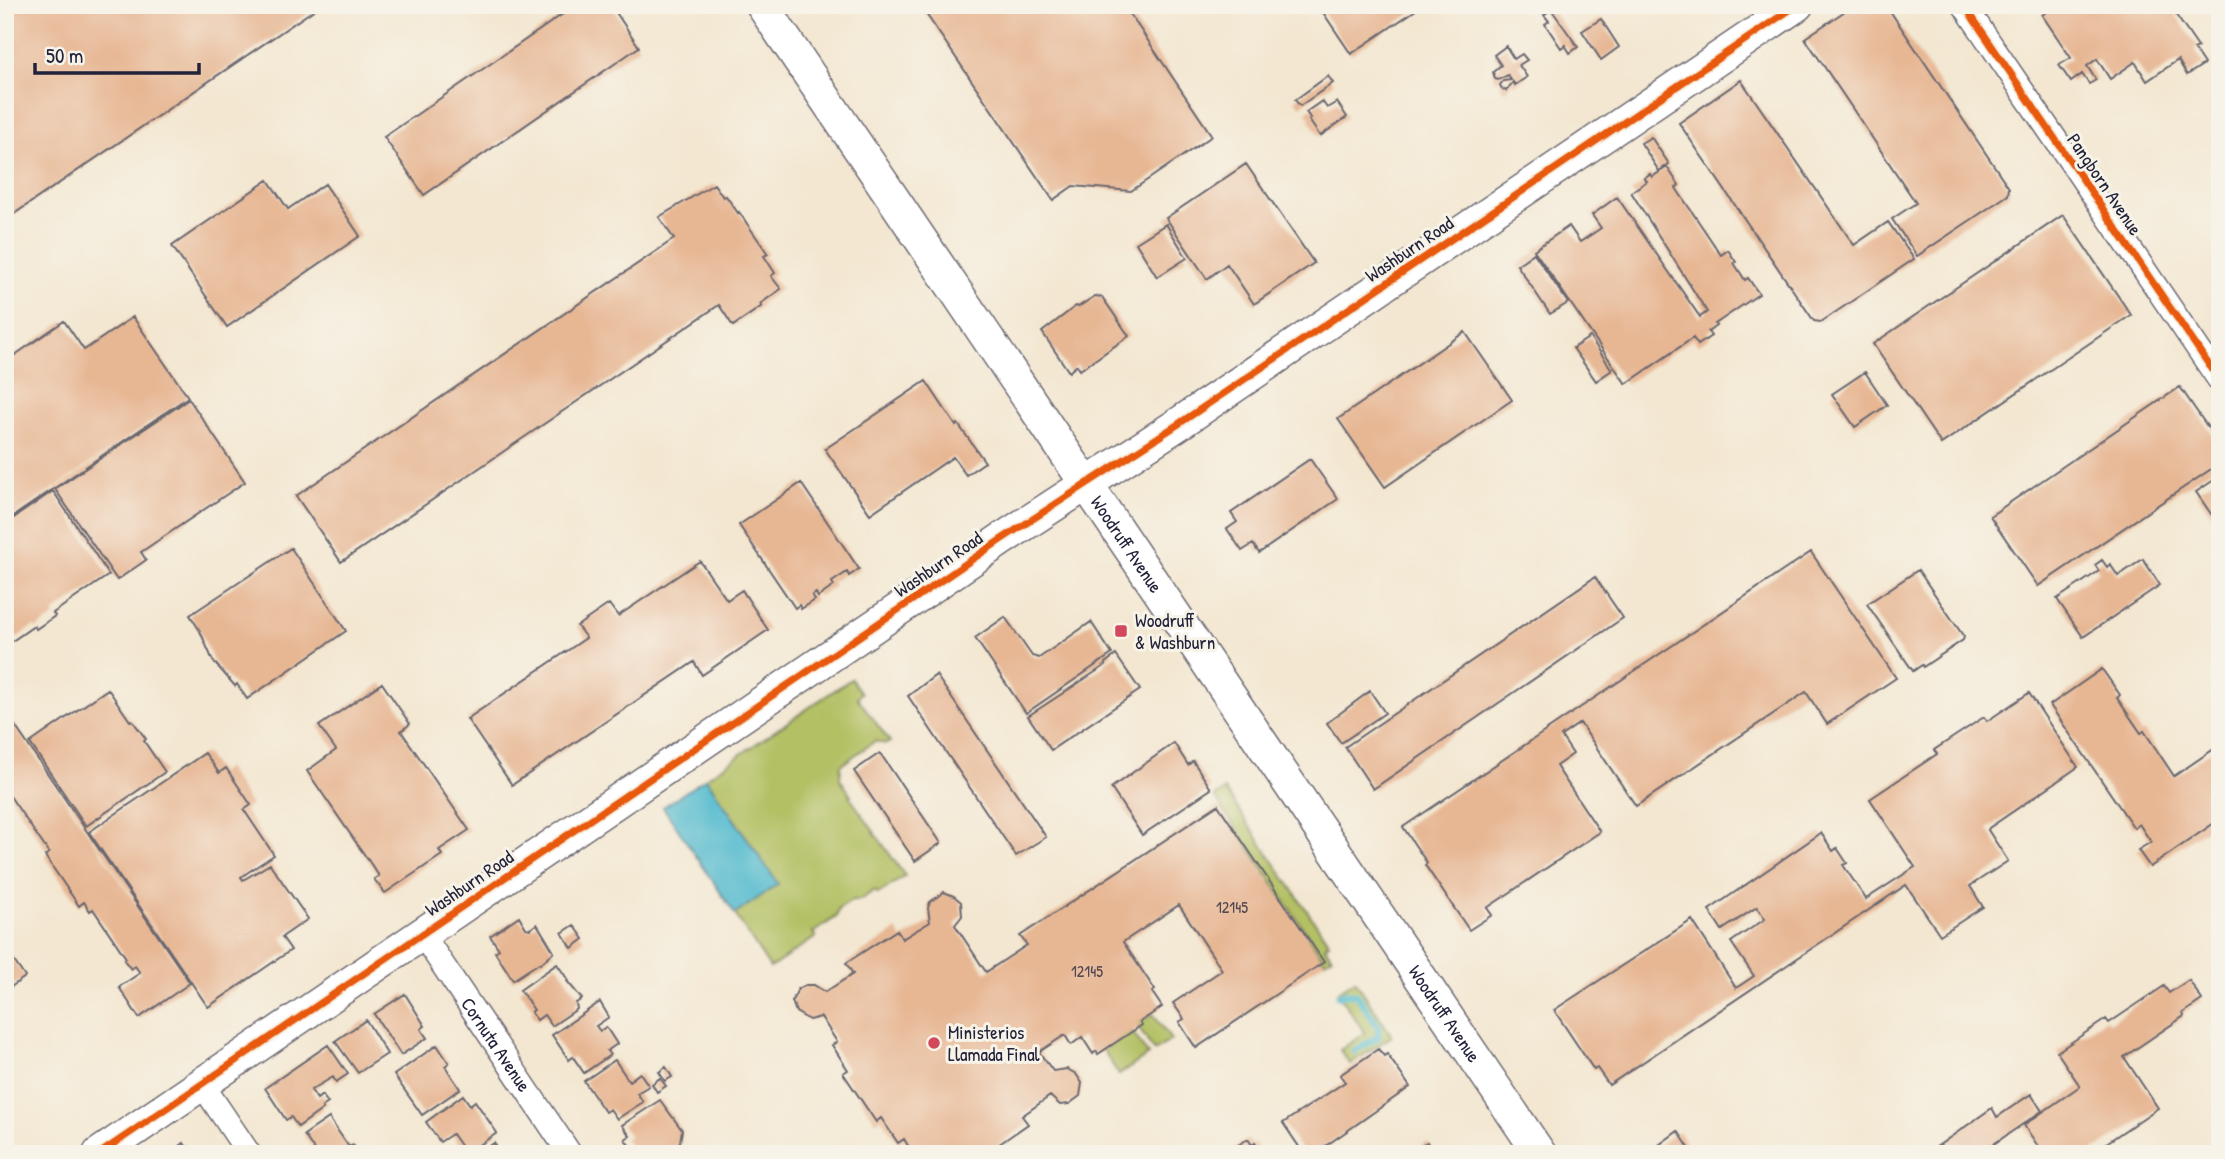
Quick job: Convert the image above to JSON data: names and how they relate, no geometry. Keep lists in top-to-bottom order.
{
  "streets": {
    "street": [
      "Pangborn Avenue",
      "Washburn Road",
      "Woodruff Avenue",
      "Cornuta Avenue"
    ]
  },
  "crossings": [
    ["Washburn Road", "Woodruff Avenue"],
    ["Washburn Road", "Cornuta Avenue"]
  ],
  "places": {
    "transit": ["Woodruff & Washburn"],
    "other": ["Ministerios Llamada Final"]
  },
  "house_numbers": ["12145", "12145"],
  "scale_bar": "50 m"
}
